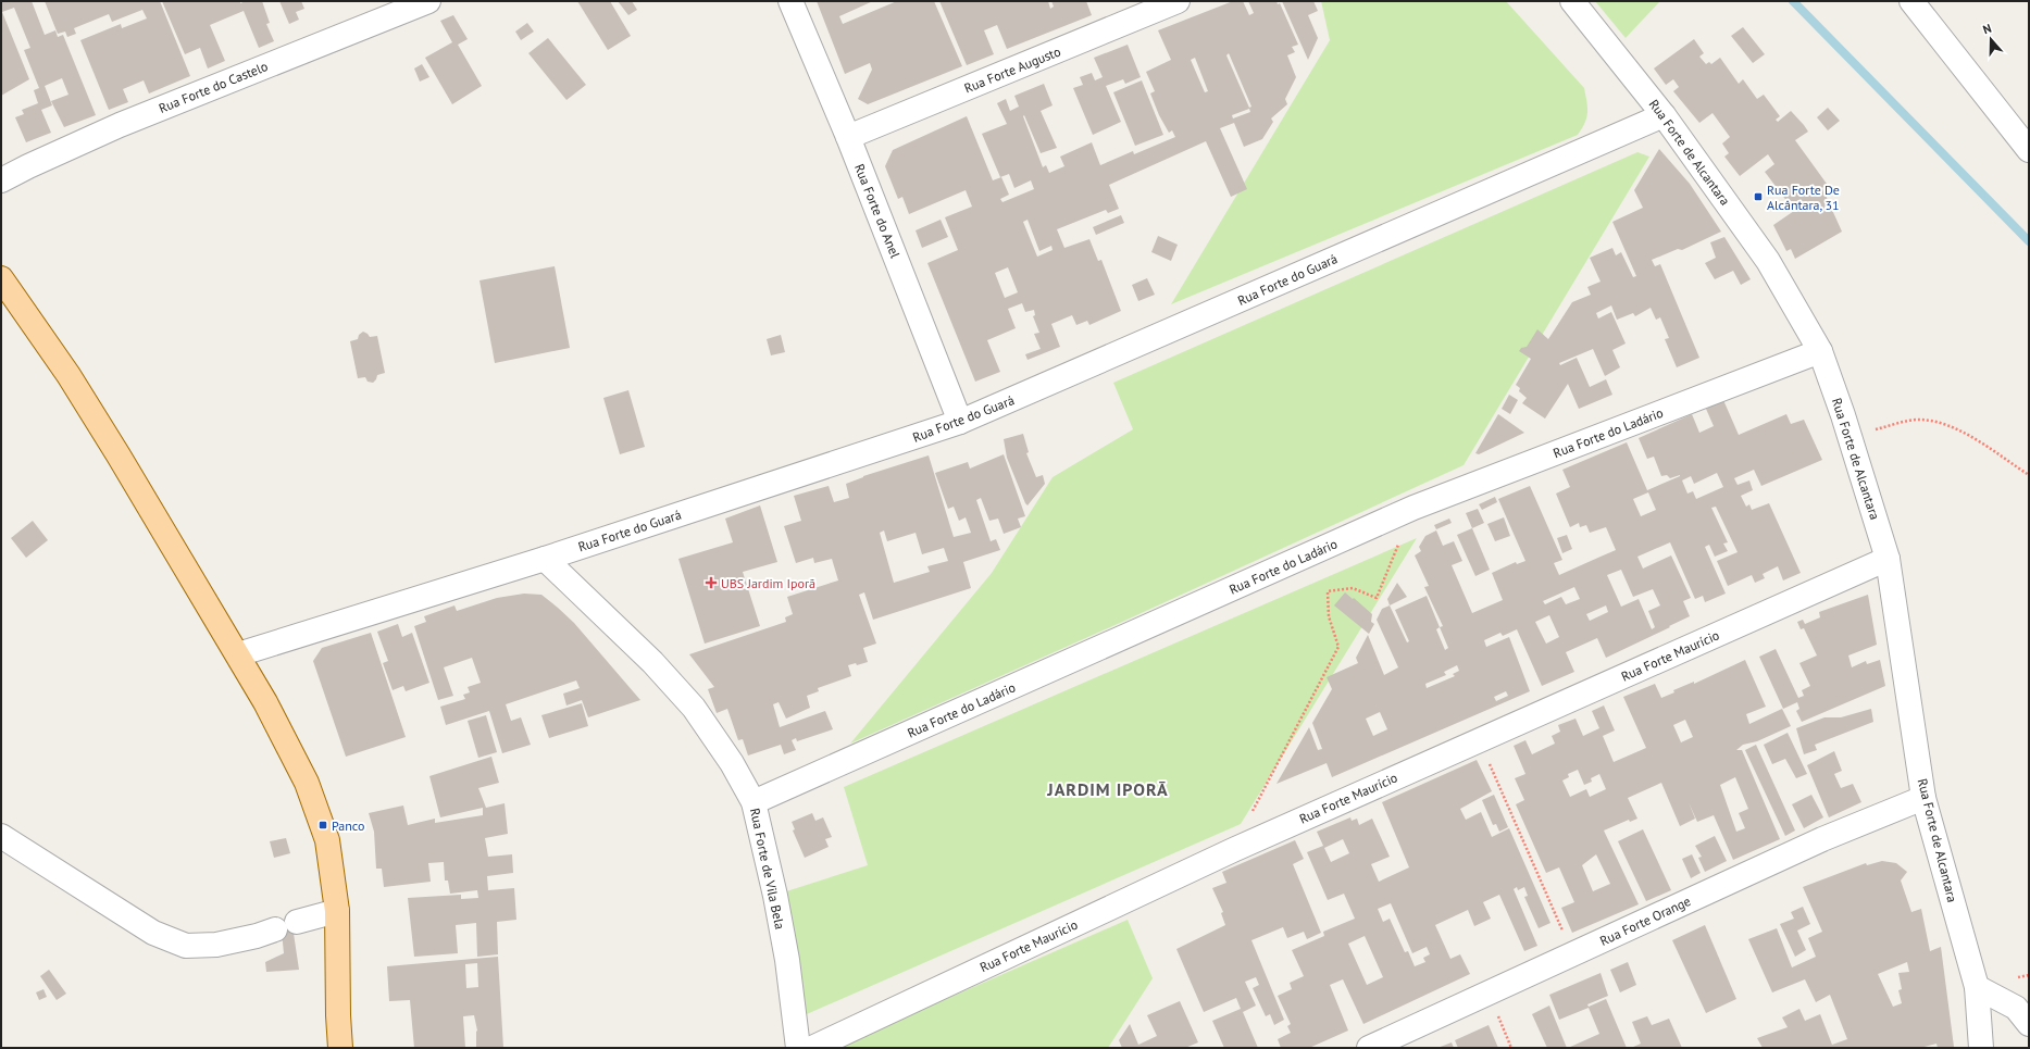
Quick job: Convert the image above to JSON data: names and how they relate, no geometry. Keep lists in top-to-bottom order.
{
  "streets": {
    "street": [
      "Rua Forte Augusto",
      "Rua Forte do Castelo",
      "Rua Forte de Alcantara",
      "Rua Forte do Anel",
      "Rua Forte do Guará",
      "Rua Forte do Ladário",
      "Rua Forte Maurício",
      "Rua Forte de Vila Bela",
      "Rua Forte Orange"
    ]
  },
  "crossings": [
    ["Rua Forte Augusto", "Rua Forte do Anel"],
    ["Rua Forte de Alcantara", "Rua Forte do Guará"],
    ["Rua Forte de Alcantara", "Rua Forte do Ladário"],
    ["Rua Forte de Alcantara", "Rua Forte Maurício"],
    ["Rua Forte de Alcantara", "Rua Forte Orange"],
    ["Rua Forte do Anel", "Rua Forte do Guará"],
    ["Rua Forte do Guará", "Rua Forte de Vila Bela"],
    ["Rua Forte do Ladário", "Rua Forte de Vila Bela"]
  ],
  "districts": ["JARDIM IPORÃ"],
  "places": {
    "transit": ["Rua Forte De Alcântara, 31", "Panco"],
    "health": ["UBS Jardim Iporã"]
  },
  "north": "top"
}
